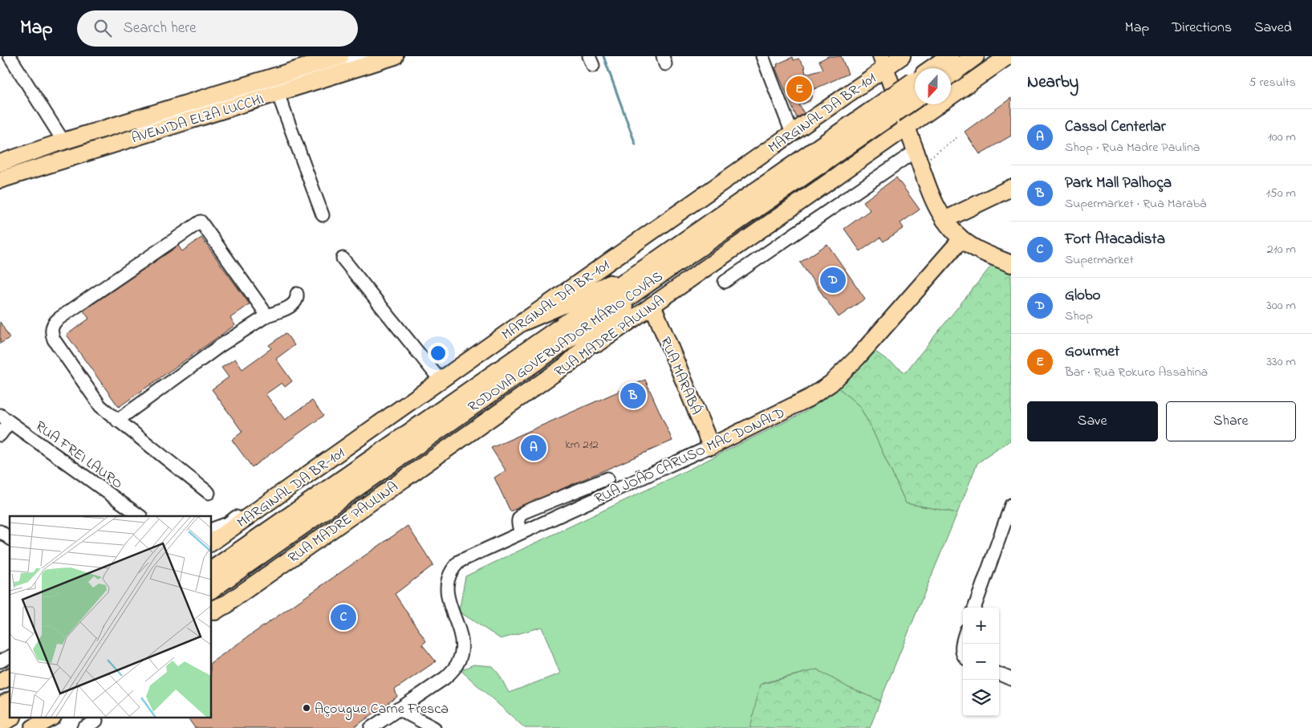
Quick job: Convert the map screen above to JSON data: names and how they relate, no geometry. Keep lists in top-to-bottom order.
{
  "streets": {
    "highway": ["RODOVIA GOVERNADOR MÁRIO COVAS"],
    "main road": [
      "MARGINAL DA BR-101",
      "AVENIDA ELZA LUCCHI",
      "RUA MADRE PAULINA",
      "RUA MARABÁ",
      "RUA JOÃO CARUSO MAC DONALD"
    ],
    "street": ["RUA FREI LAURO"]
  },
  "crossings": [
    ["RUA MADRE PAULINA", "RUA MARABÁ"],
    ["RUA MARABÁ", "RUA JOÃO CARUSO MAC DONALD"]
  ],
  "places": ["Açougue Carne Fresca"],
  "house_numbers": ["km 212"],
  "north": "bottom",
  "page": {
    "header": "Map",
    "search": "Search here",
    "nav": ["Map", "Directions", "Saved"],
    "heading": ["Nearby", "5 results"],
    "pins": [
      "E",
      "D",
      "B",
      "A",
      "C"
    ],
    "list": [
      {
        "mark": "A",
        "name": "Cassol Centerlar",
        "note": "Shop · Rua Madre Paulina",
        "value": "100 m"
      },
      {
        "mark": "B",
        "name": "Park Mall Palhoça",
        "note": "Supermarket · Rua Marabá",
        "value": "150 m"
      },
      {
        "mark": "C",
        "name": "Fort Atacadista",
        "note": "Supermarket",
        "value": "210 m"
      },
      {
        "mark": "D",
        "name": "Globo",
        "note": "Shop",
        "value": "300 m"
      },
      {
        "mark": "E",
        "name": "Gourmet",
        "note": "Bar · Rua Rokuro Assahina",
        "value": "330 m"
      }
    ],
    "buttons": ["Save", "Share"],
    "map_buttons": ["+", "−"]
  }
}
